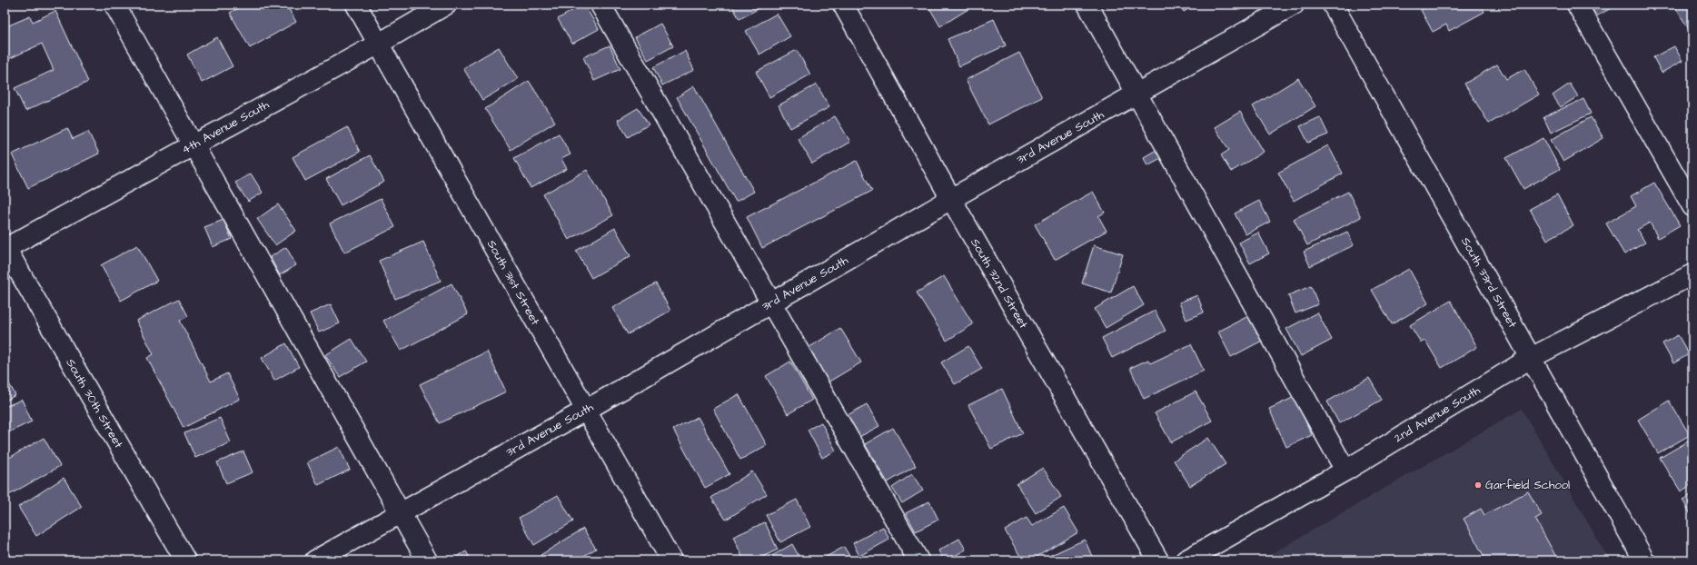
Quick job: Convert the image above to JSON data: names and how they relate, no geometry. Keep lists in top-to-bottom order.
{
  "streets": {
    "street": [
      "4th Avenue South",
      "3rd Avenue South",
      "South 31st Street",
      "South 33rd Street",
      "South 32nd Street",
      "South 30th Street",
      "2nd Avenue South"
    ]
  },
  "crossings": [
    ["4th Avenue South", "South 31st Street"],
    ["4th Avenue South", "South 30th Street"],
    ["3rd Avenue South", "South 31st Street"],
    ["3rd Avenue South", "South 32nd Street"],
    ["South 33rd Street", "2nd Avenue South"]
  ],
  "places": ["Garfield School"]
}
